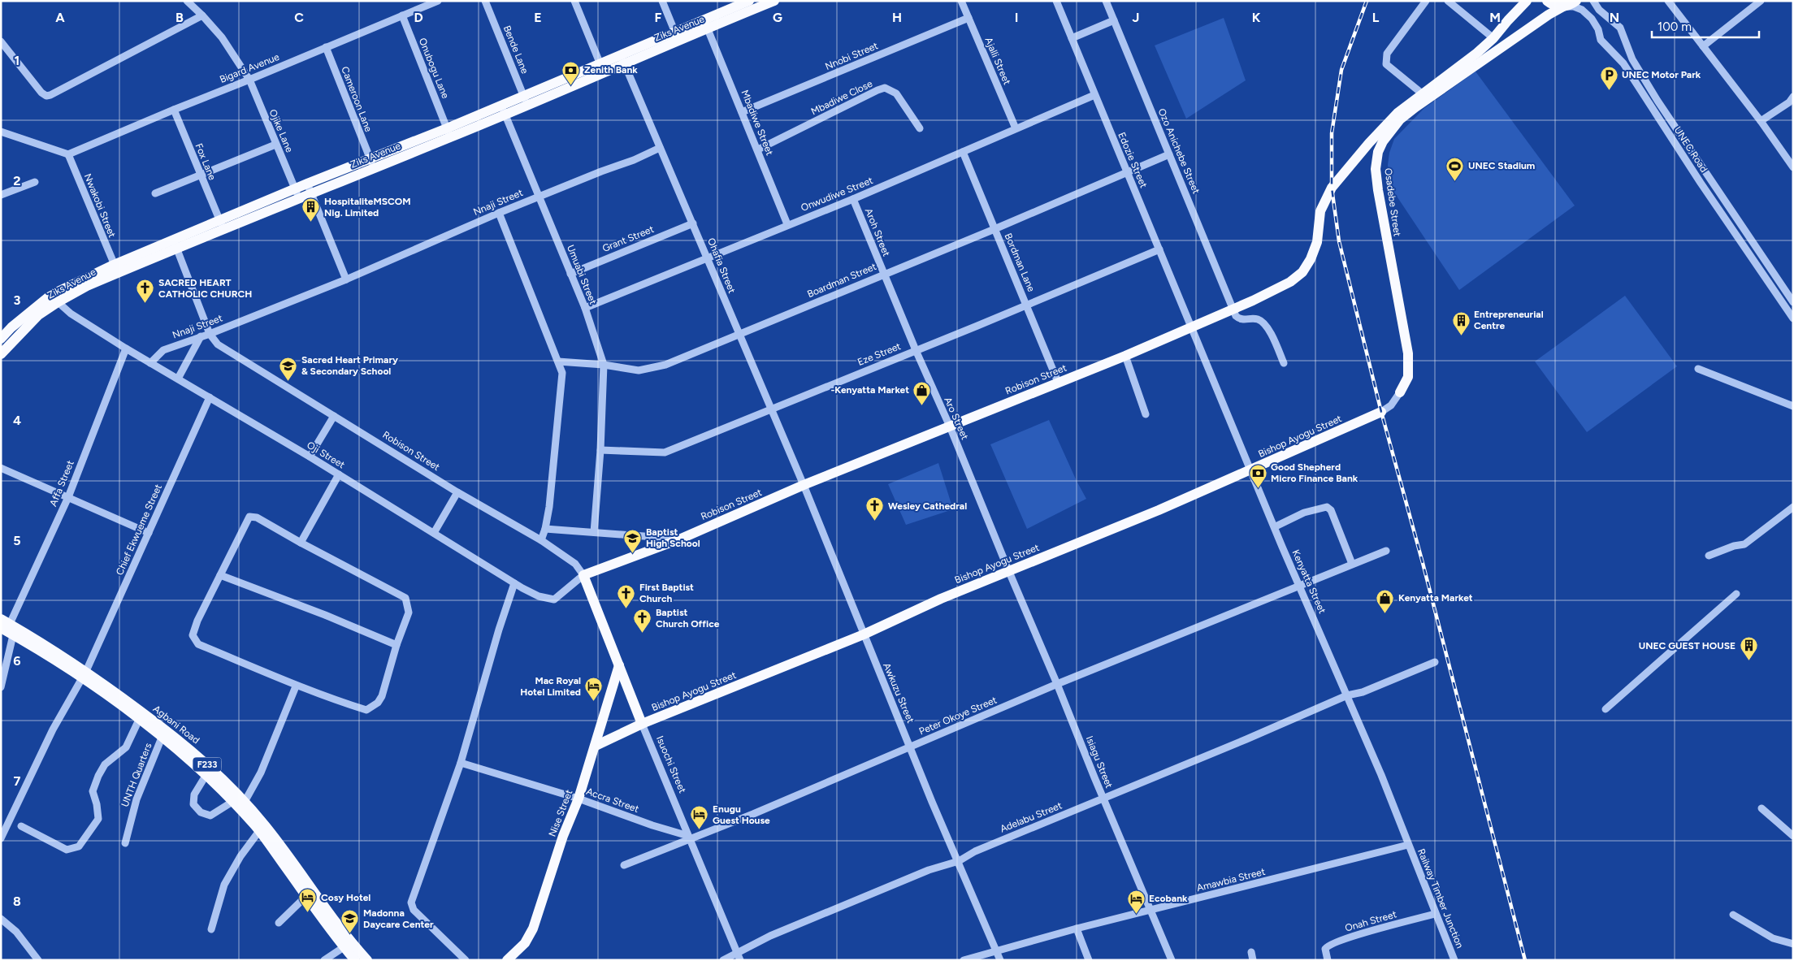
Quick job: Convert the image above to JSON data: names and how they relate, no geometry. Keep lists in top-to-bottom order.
{
  "streets": {
    "main road": [
      "Ziks Avenue",
      "Osadebe Street",
      "Robison Street",
      "Bishop Ayogu Street",
      "Agbani Road",
      "F233",
      "Isuochi Street",
      "Nise Street"
    ],
    "street": [
      "Bende Lane",
      "Nnobi Street",
      "Ajalli Street",
      "Bigard Avenue",
      "Onubogu Lane",
      "Mbadiwe Close",
      "Cameroon Lane",
      "Mbadiwe Street",
      "Ojike Lane",
      "UNEC Road",
      "Ozo Anichebe Street",
      "Edozie Street",
      "Fox Lane",
      "Onwudiwe Street",
      "Nnaji Street",
      "Nwakobi Street",
      "Aroh Street",
      "Grant Street",
      "Bordman Lane",
      "Ohafia Street",
      "Umuabi Street",
      "Boardman Street",
      "Eze Street",
      "Aro Street",
      "Oji Street",
      "Affa Street",
      "Chief Ekwueme Street",
      "Kenyatta Street",
      "Awkuzu Street",
      "Peter Okoye Street",
      "Isiagu Street",
      "UNTH Quarters",
      "Accra Street",
      "Adelabu Street",
      "Amawbia Street",
      "Railway Timber Junction",
      "Onah Street"
    ]
  },
  "crossings": [
    ["Ziks Avenue", "Bende Lane"],
    ["Ziks Avenue", "Onubogu Lane"],
    ["Ziks Avenue", "Cameroon Lane"],
    ["Ziks Avenue", "Mbadiwe Street"],
    ["Ziks Avenue", "Ojike Lane"],
    ["Ziks Avenue", "Fox Lane"],
    ["Ziks Avenue", "Nwakobi Street"],
    ["Ziks Avenue", "Ohafia Street"],
    ["Ziks Avenue", "Umuabi Street"],
    ["Ziks Avenue", "Oji Street"],
    ["Nnobi Street", "Ajalli Street"],
    ["Nnobi Street", "Mbadiwe Street"],
    ["Ajalli Street", "Onwudiwe Street"],
    ["Bigard Avenue", "Onubogu Lane"],
    ["Bigard Avenue", "Cameroon Lane"],
    ["Bigard Avenue", "Ojike Lane"],
    ["Bigard Avenue", "Fox Lane"],
    ["Bigard Avenue", "Nwakobi Street"],
    ["Mbadiwe Close", "Mbadiwe Street"],
    ["Mbadiwe Street", "Onwudiwe Street"],
    ["UNEC Road", "Osadebe Street"],
    ["Ozo Anichebe Street", "Boardman Street"],
    ["Ozo Anichebe Street", "Robison Street"],
    ["Edozie Street", "Onwudiwe Street"],
    ["Edozie Street", "Boardman Street"],
    ["Edozie Street", "Eze Street"],
    ["Edozie Street", "Robison Street"],
    ["Edozie Street", "Kenyatta Street"],
    ["Onwudiwe Street", "Aroh Street"],
    ["Onwudiwe Street", "Bordman Lane"],
    ["Onwudiwe Street", "Ohafia Street"],
    ["Onwudiwe Street", "Umuabi Street"],
    ["Nnaji Street", "Ohafia Street"],
    ["Nnaji Street", "Umuabi Street"],
    ["Nnaji Street", "Robison Street"],
    ["Nnaji Street", "Oji Street"],
    ["Osadebe Street", "Bishop Ayogu Street"],
    ["Aroh Street", "Boardman Street"],
    ["Aroh Street", "Aro Street"],
    ["Grant Street", "Ohafia Street"],
    ["Grant Street", "Umuabi Street"],
    ["Bordman Lane", "Boardman Street"],
    ["Bordman Lane", "Eze Street"],
    ["Bordman Lane", "Robison Street"],
    ["Ohafia Street", "Boardman Street"],
    ["Ohafia Street", "Eze Street"],
    ["Ohafia Street", "Robison Street"],
    ["Ohafia Street", "Awkuzu Street"],
    ["Umuabi Street", "Boardman Street"],
    ["Umuabi Street", "Eze Street"],
    ["Boardman Street", "Aro Street"],
    ["Eze Street", "Aro Street"],
    ["Robison Street", "Aro Street"],
    ["Robison Street", "Oji Street"],
    ["Robison Street", "Kenyatta Street"],
    ["Robison Street", "Awkuzu Street"],
    ["Robison Street", "Isuochi Street"],
    ["Aro Street", "Bishop Ayogu Street"],
    ["Aro Street", "Isiagu Street"],
    ["Bishop Ayogu Street", "Kenyatta Street"],
    ["Bishop Ayogu Street", "Awkuzu Street"],
    ["Bishop Ayogu Street", "Isiagu Street"],
    ["Bishop Ayogu Street", "Isuochi Street"],
    ["Bishop Ayogu Street", "Nise Street"],
    ["Oji Street", "Affa Street"],
    ["Oji Street", "Chief Ekwueme Street"],
    ["Oji Street", "Isuochi Street"],
    ["Affa Street", "Agbani Road"],
    ["Chief Ekwueme Street", "Agbani Road"],
    ["Kenyatta Street", "Peter Okoye Street"],
    ["Kenyatta Street", "Adelabu Street"],
    ["Kenyatta Street", "Amawbia Street"],
    ["Kenyatta Street", "Railway Timber Junction"],
    ["Awkuzu Street", "Peter Okoye Street"],
    ["Awkuzu Street", "Adelabu Street"],
    ["Awkuzu Street", "Amawbia Street"],
    ["Peter Okoye Street", "Isiagu Street"],
    ["Peter Okoye Street", "Isuochi Street"],
    ["Peter Okoye Street", "Accra Street"],
    ["Agbani Road", "UNTH Quarters"],
    ["Isiagu Street", "Adelabu Street"],
    ["Isiagu Street", "Amawbia Street"],
    ["Isuochi Street", "Accra Street"],
    ["Isuochi Street", "Nise Street"],
    ["Isuochi Street", "Adelabu Street"],
    ["Accra Street", "Nise Street"],
    ["Amawbia Street", "Railway Timber Junction"],
    ["Railway Timber Junction", "Onah Street"]
  ],
  "places": {
    "bank": ["Zenith Bank", "Good Shepherd Micro Finance Bank"],
    "parking": ["UNEC Motor Park"],
    "sports": ["UNEC Stadium"],
    "building": ["HospitaliteMSCOM Nig. Limited", "Entrepreneurial Centre", "UNEC GUEST HOUSE"],
    "church": [
      "SACRED HEART CATHOLIC CHURCH",
      "Wesley Cathedral",
      "First Baptist Church",
      "Baptist Church Office"
    ],
    "school or university": ["Sacred Heart Primary & Secondary School", "Baptist High School", "Madonna Daycare Center"],
    "shop": ["-Kenyatta Market", "Kenyatta Market"],
    "hotel": [
      "Mac Royal Hotel Limited",
      "Enugu Guest House",
      "Cosy Hotel",
      "Ecobank"
    ]
  },
  "scale_bar": "100 m",
  "grid": {
    "columns": [
      "A",
      "B",
      "C",
      "D",
      "E",
      "F",
      "G",
      "H",
      "I",
      "J",
      "K",
      "L",
      "M",
      "N"
    ],
    "rows": [
      "1",
      "2",
      "3",
      "4",
      "5",
      "6",
      "7",
      "8"
    ]
  }
}
